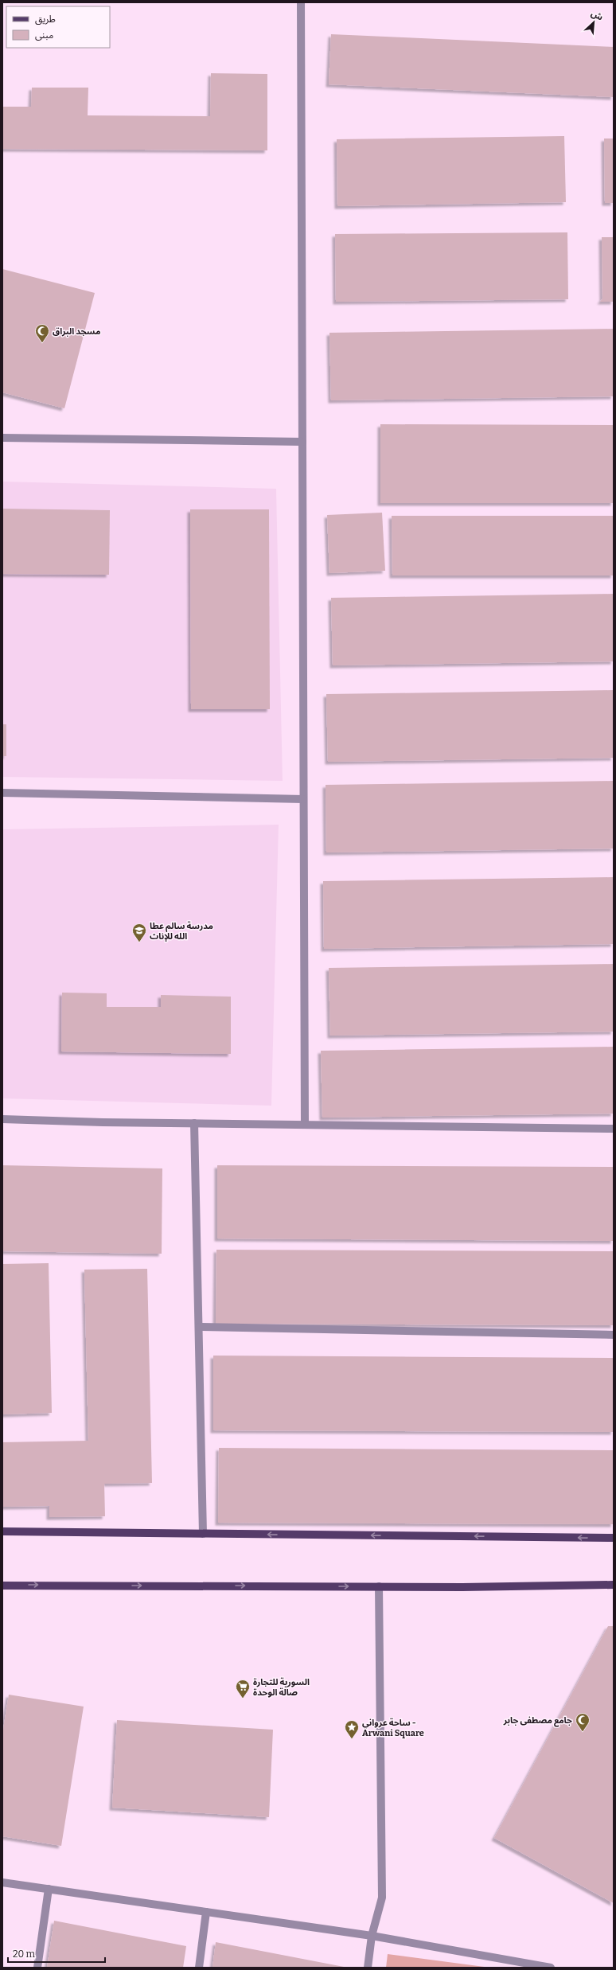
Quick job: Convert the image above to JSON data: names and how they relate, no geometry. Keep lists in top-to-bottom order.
{
  "places": {
    "mosque": ["مسجد البراق", "جامع مصطفى جابر"],
    "school or university": ["مدرسة سالم عطا الله للإناث"],
    "supermarket": ["السورية للتجارة صالة الوحدة"],
    "place": ["ساحة عرواني - Arwani Square"]
  },
  "legend": ["طريق", "مبنى"],
  "scale_bar": "20 m",
  "north": "top right"
}
